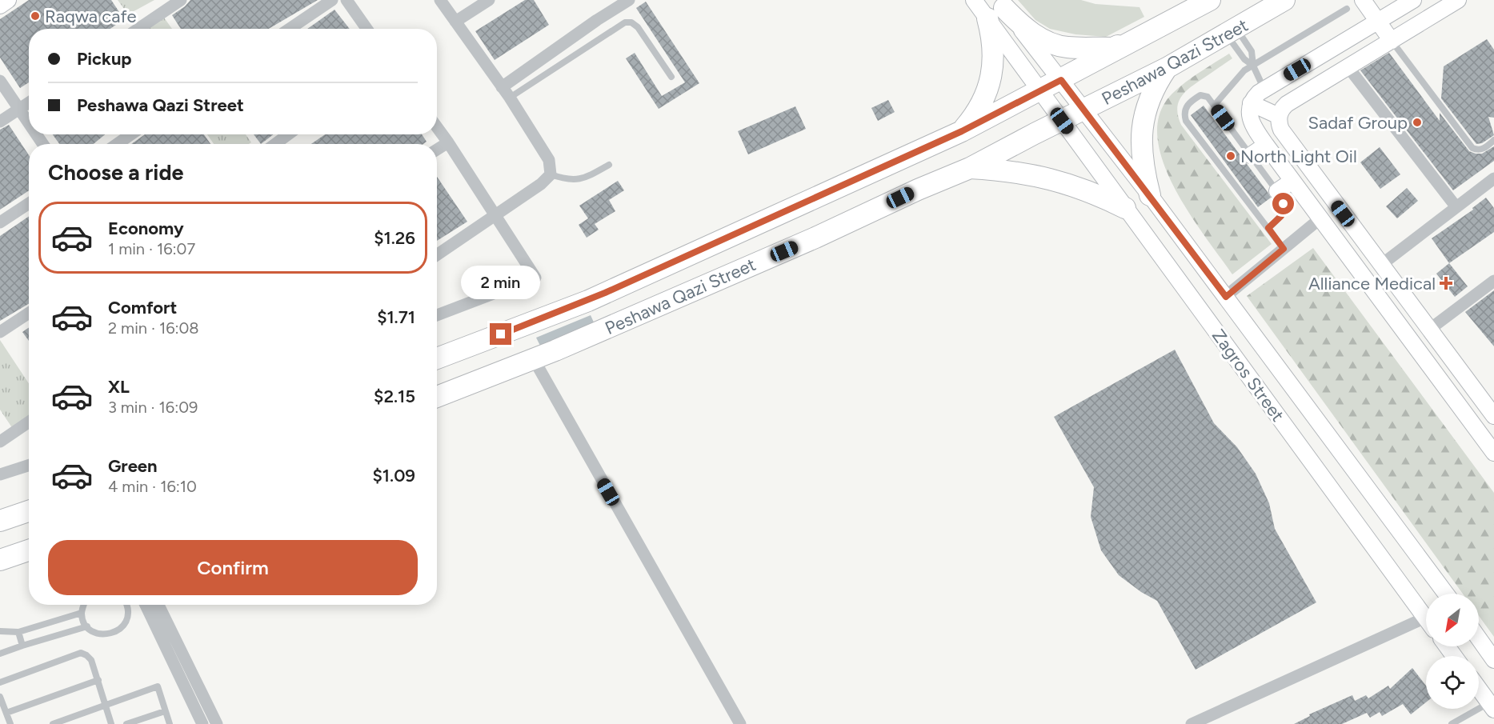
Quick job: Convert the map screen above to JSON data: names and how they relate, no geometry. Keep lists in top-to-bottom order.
{
  "streets": {
    "highway": ["Peshawa Qazi Street"],
    "main road": ["Zagros Street"]
  },
  "crossings": [
    ["Peshawa Qazi Street", "Zagros Street"]
  ],
  "places": {
    "other": ["Raqwa cafe", "Sadaf Group", "North Light Oil"],
    "health": ["Alliance Medical"]
  },
  "north": "bottom left",
  "page": {
    "banner": ["Pickup", "Peshawa Qazi Street"],
    "heading": "Choose a ride",
    "list": [
      {
        "name": "Economy",
        "note": "1 min · 16:07",
        "value": "$1.26"
      },
      {
        "name": "Comfort",
        "note": "2 min · 16:08",
        "value": "$1.71"
      },
      {
        "name": "XL",
        "note": "3 min · 16:09",
        "value": "$2.15"
      },
      {
        "name": "Green",
        "note": "4 min · 16:10",
        "value": "$1.09"
      }
    ],
    "bubble": "2 min",
    "buttons": "Confirm"
  }
}
